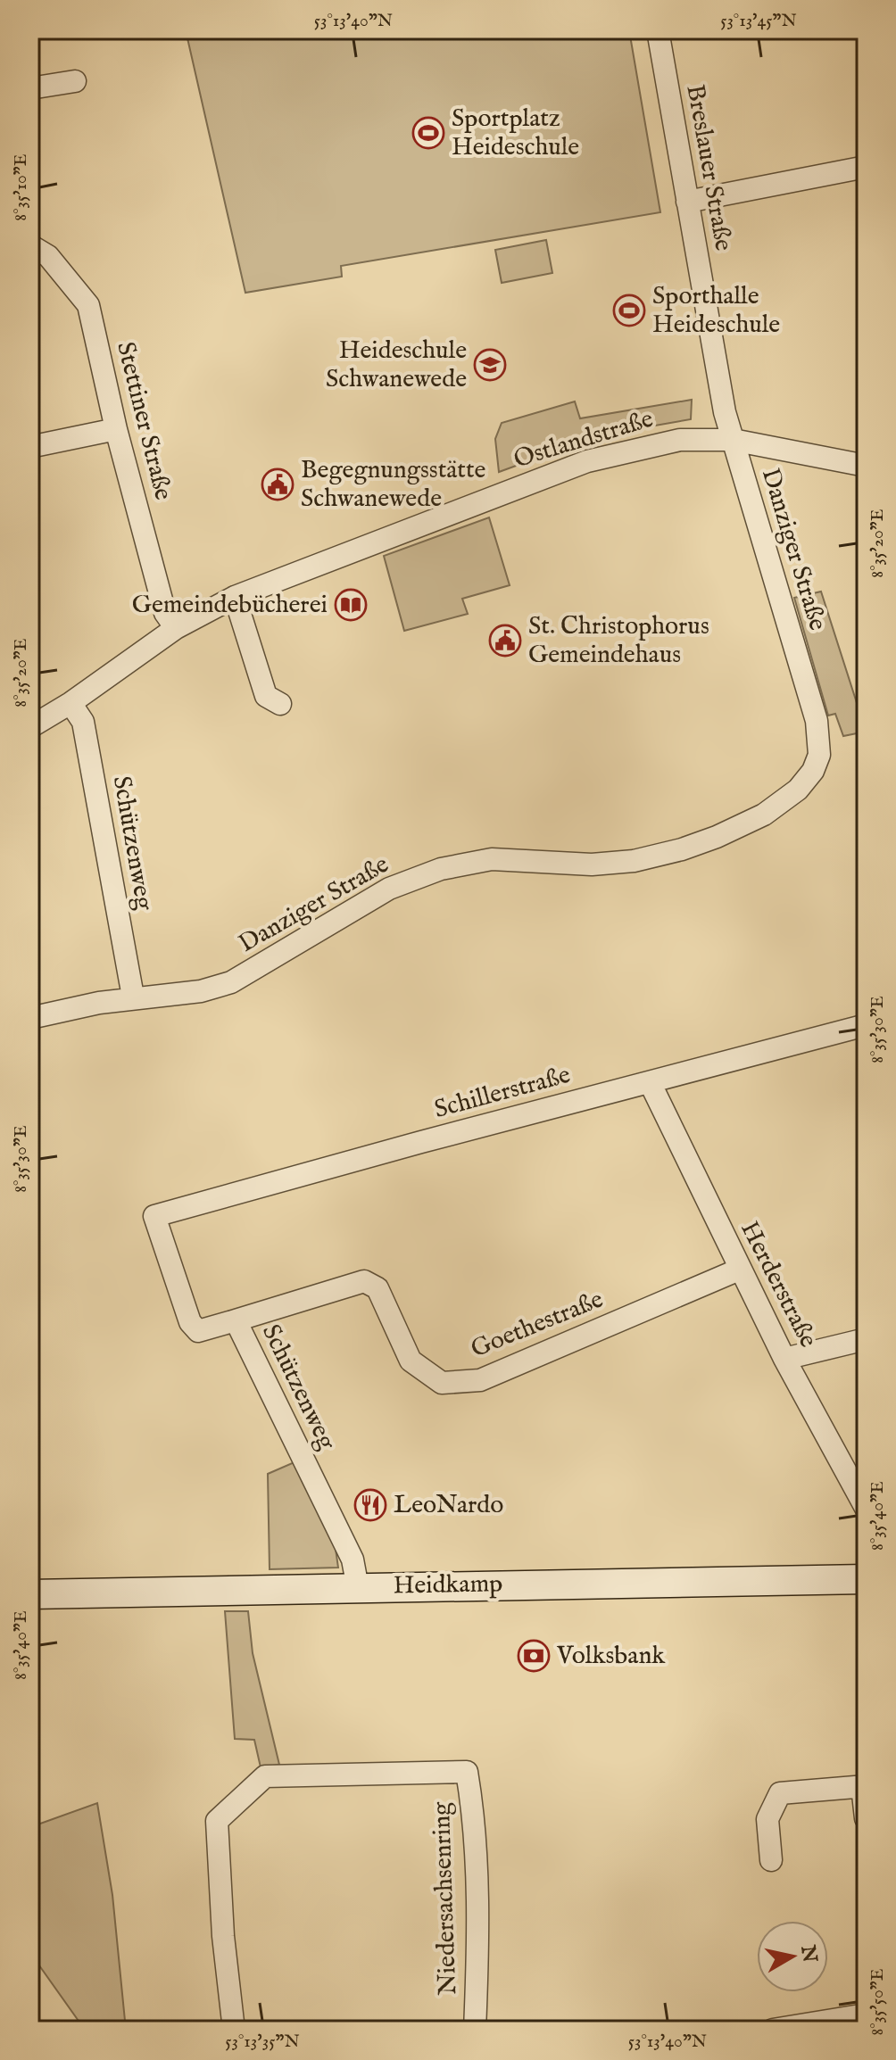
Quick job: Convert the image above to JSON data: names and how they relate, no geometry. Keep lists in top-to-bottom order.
{
  "streets": {
    "main road": ["Heidkamp"],
    "street": [
      "Breslauer Straße",
      "Stettiner Straße",
      "Ostlandstraße",
      "Danziger Straße",
      "Schützenweg",
      "Schillerstraße",
      "Herderstraße",
      "Goethestraße",
      "Niedersachsenring"
    ]
  },
  "crossings": [
    ["Breslauer Straße", "Ostlandstraße"],
    ["Breslauer Straße", "Danziger Straße"],
    ["Stettiner Straße", "Ostlandstraße"],
    ["Ostlandstraße", "Danziger Straße"],
    ["Ostlandstraße", "Schützenweg"],
    ["Danziger Straße", "Schützenweg"],
    ["Schützenweg", "Schillerstraße"],
    ["Schützenweg", "Goethestraße"],
    ["Schützenweg", "Heidkamp"],
    ["Schillerstraße", "Herderstraße"],
    ["Herderstraße", "Goethestraße"]
  ],
  "places": {
    "sports": ["Sportplatz Heideschule", "Sporthalle Heideschule"],
    "school or university": ["Heideschule Schwanewede"],
    "public building": ["Begegnungsstätte Schwanewede", "St. Christophorus Gemeindehaus"],
    "library": ["Gemeindebücherei"],
    "restaurant": ["LeoNardo"],
    "bank": ["Volksbank"]
  },
  "north": "right",
  "coordinates": [
    "53°13'40\"N",
    "53°13'45\"N",
    "8°35'10\"E",
    "8°35'20\"E",
    "8°35'30\"E",
    "8°35'40\"E",
    "8°35'50\"E",
    "53°13'35\"N"
  ]
}
